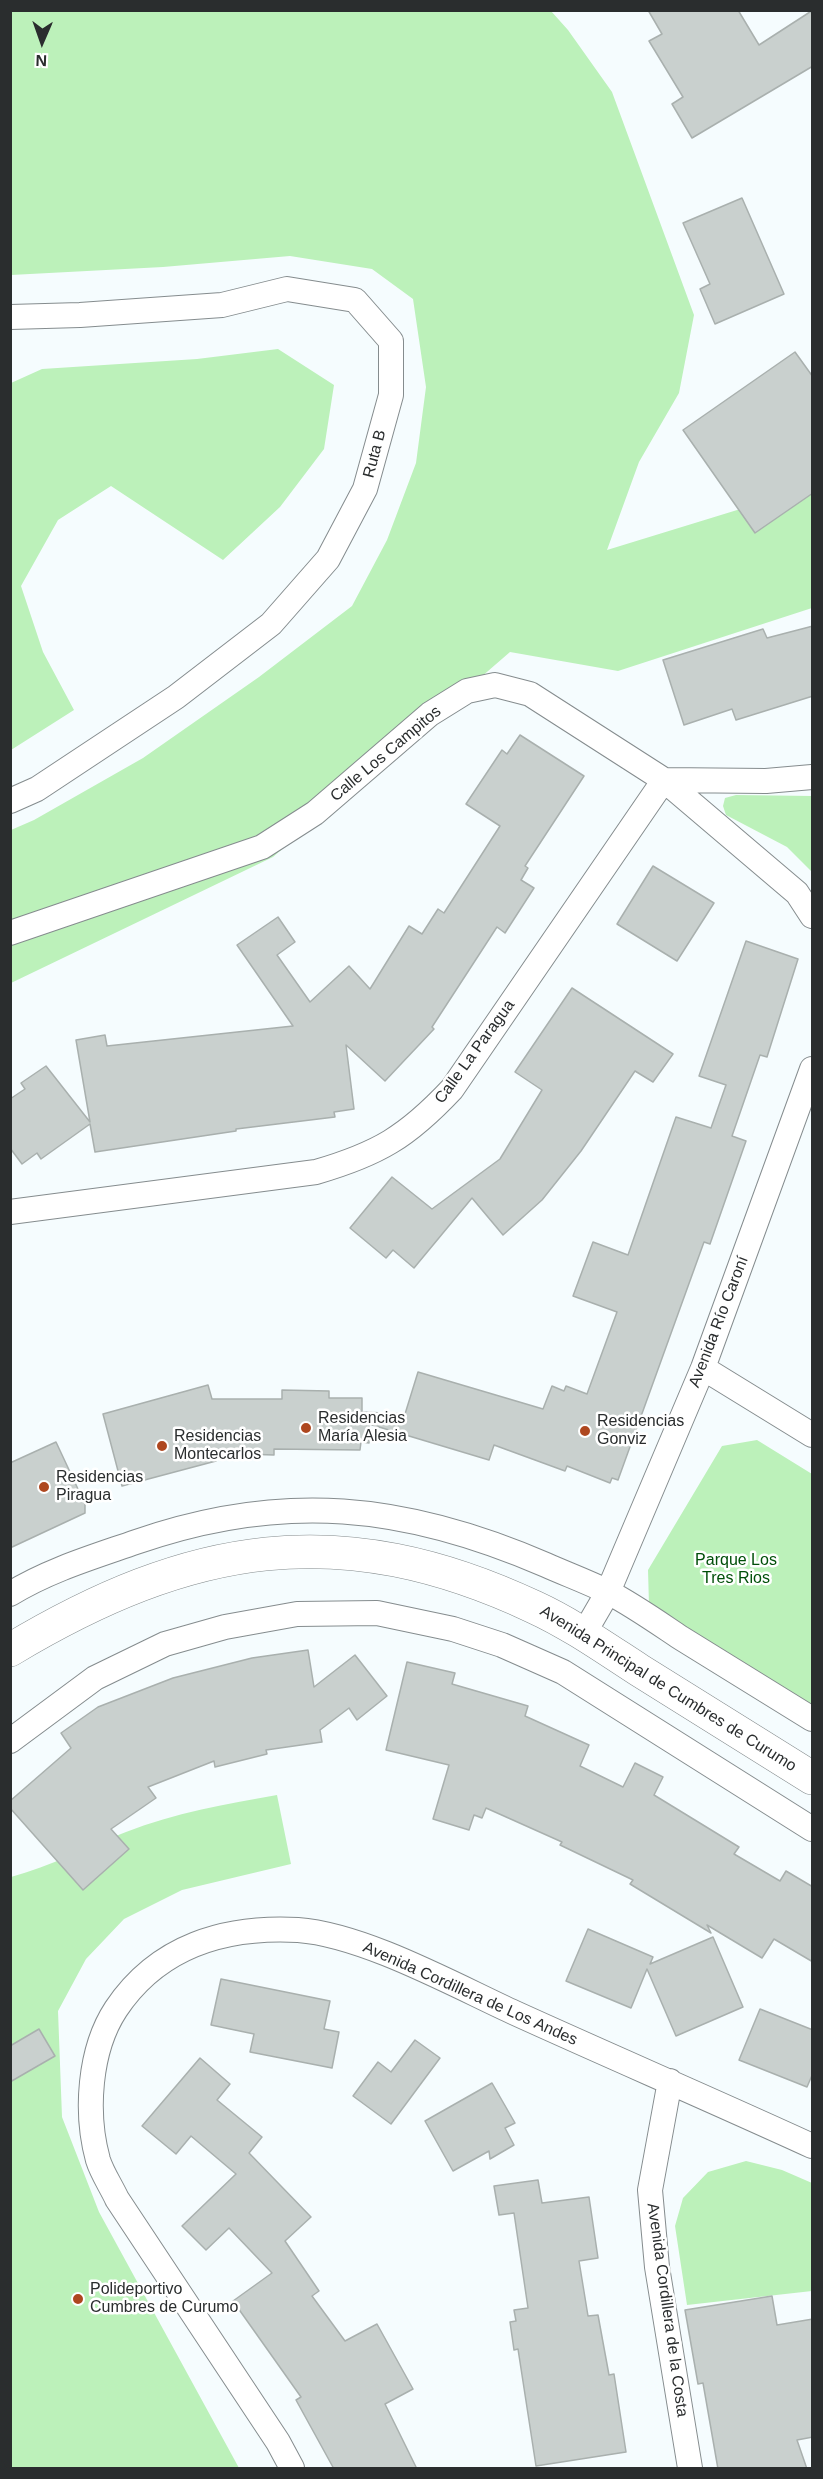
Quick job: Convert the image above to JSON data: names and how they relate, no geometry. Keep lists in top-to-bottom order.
{
  "streets": {
    "main road": ["Avenida Principal de Cumbres de Curumo"],
    "street": [
      "Ruta B",
      "Calle Los Campitos",
      "Calle La Paragua",
      "Avenida Río Caroní",
      "Avenida Cordillera de Los Andes",
      "Avenida Cordillera de la Costa"
    ]
  },
  "crossings": [
    ["Calle Los Campitos", "Calle La Paragua"],
    ["Avenida Río Caroní", "Avenida Principal de Cumbres de Curumo"],
    ["Avenida Cordillera de Los Andes", "Avenida Cordillera de la Costa"]
  ],
  "parks": ["Parque Los Tres Rios"],
  "places": [
    "Residencias María Alesia",
    "Residencias Gonviz",
    "Residencias Montecarlos",
    "Residencias Piragua",
    "Polideportivo Cumbres de Curumo"
  ],
  "north": "bottom"
}
